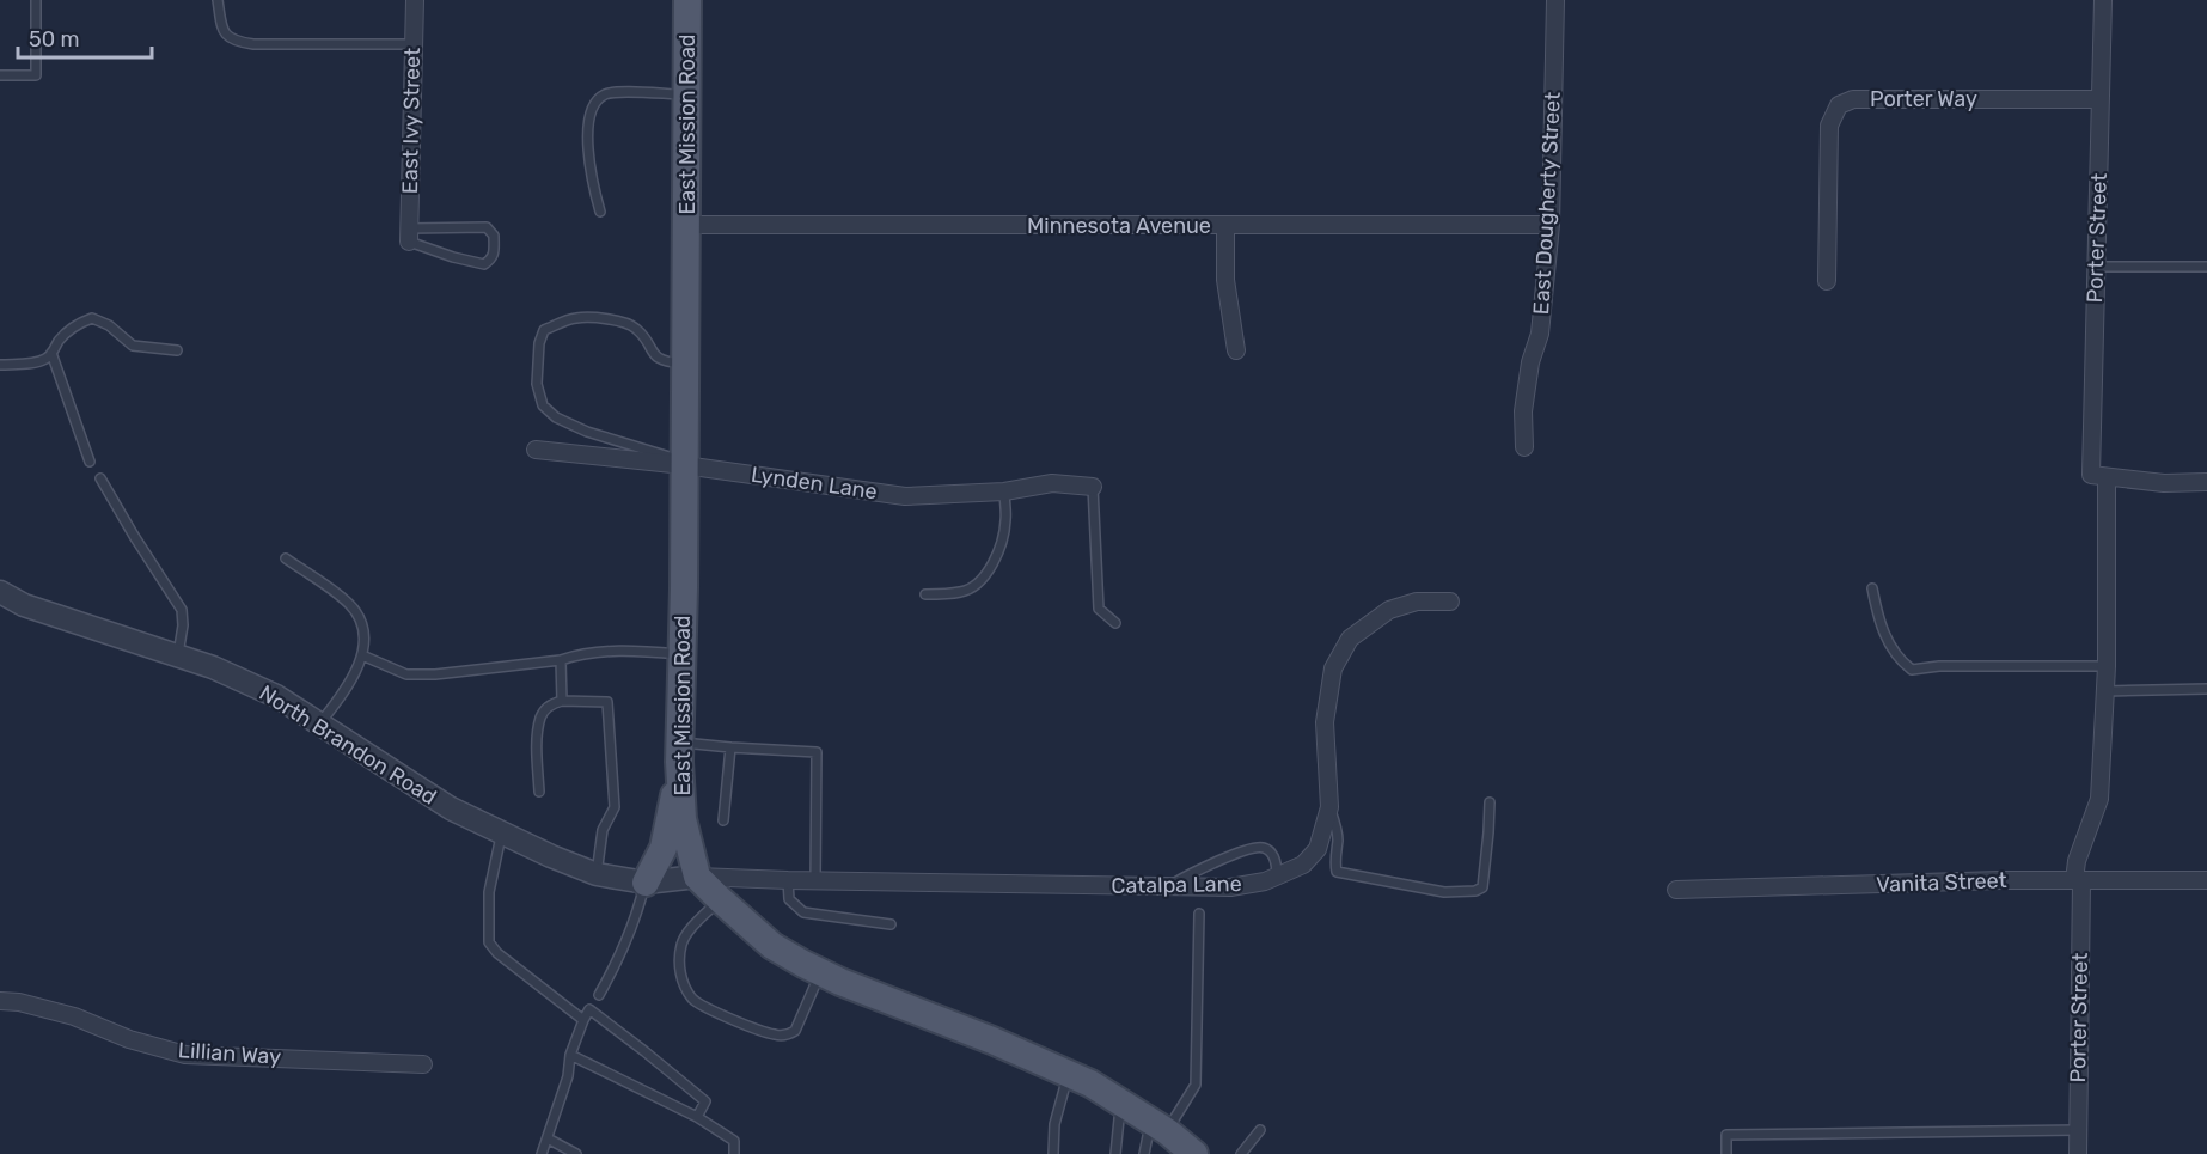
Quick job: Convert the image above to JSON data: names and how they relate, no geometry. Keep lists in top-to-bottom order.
{
  "streets": {
    "main road": ["East Mission Road"],
    "street": [
      "Porter Way",
      "East Ivy Street",
      "East Dougherty Street",
      "Minnesota Avenue",
      "Porter Street",
      "Lynden Lane",
      "North Brandon Road",
      "Vanita Street",
      "Catalpa Lane",
      "Lillian Way"
    ]
  },
  "crossings": [
    ["Porter Way", "Porter Street"],
    ["East Mission Road", "Minnesota Avenue"],
    ["East Mission Road", "Lynden Lane"],
    ["East Mission Road", "North Brandon Road"],
    ["East Mission Road", "Catalpa Lane"],
    ["East Dougherty Street", "Minnesota Avenue"],
    ["Porter Street", "Vanita Street"],
    ["North Brandon Road", "Catalpa Lane"]
  ],
  "scale_bar": "50 m"
}
